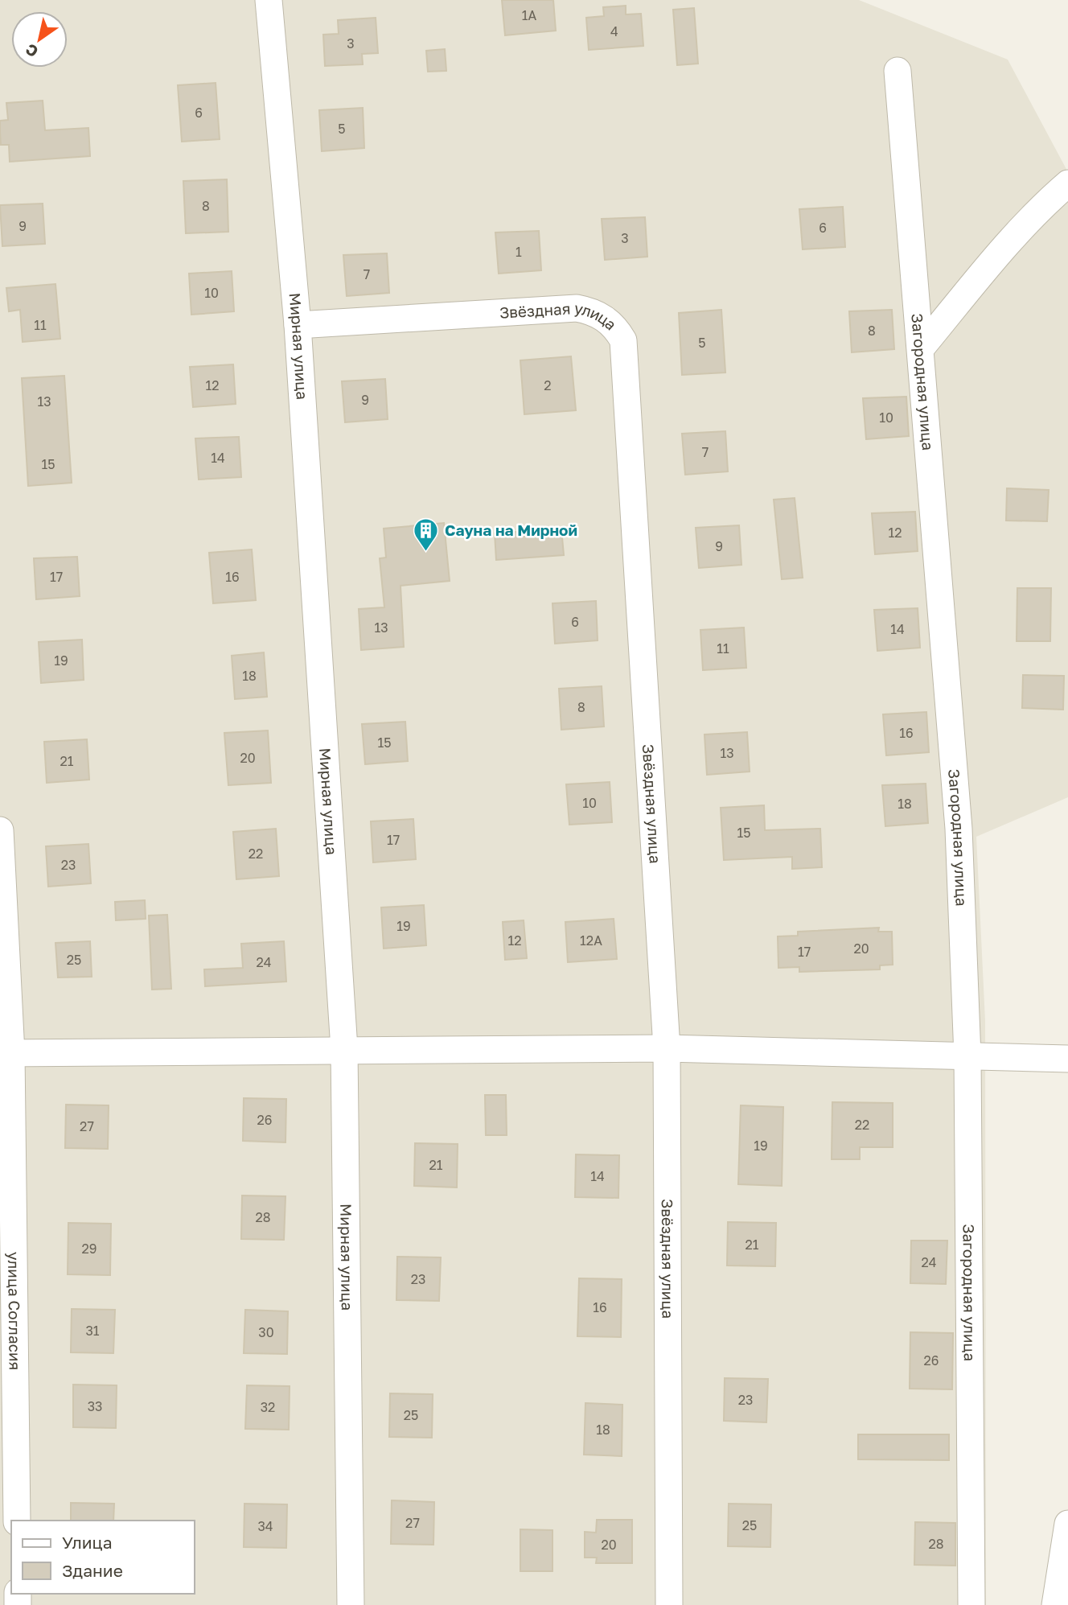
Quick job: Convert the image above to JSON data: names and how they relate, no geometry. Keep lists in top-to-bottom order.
{
  "streets": {
    "street": [
      "Звёздная улица",
      "Мирная улица",
      "Загородная улица",
      "улица Согласия"
    ]
  },
  "crossings": [
    ["Звёздная улица", "Мирная улица"]
  ],
  "places": {
    "building": ["Сауна на Мирной"]
  },
  "house_numbers": [
    "1А",
    "4",
    "3",
    "6",
    "5",
    "8",
    "9",
    "6",
    "3",
    "1",
    "7",
    "10",
    "11",
    "8",
    "5",
    "12",
    "2",
    "9",
    "13",
    "10",
    "7",
    "14",
    "15",
    "12",
    "9",
    "17",
    "16",
    "6",
    "13",
    "14",
    "11",
    "19",
    "18",
    "8",
    "16",
    "15",
    "13",
    "20",
    "21",
    "10",
    "18",
    "15",
    "17",
    "22",
    "23",
    "19",
    "12",
    "12А",
    "20",
    "17",
    "25",
    "24",
    "26",
    "22",
    "27",
    "19",
    "21",
    "14",
    "28",
    "21",
    "29",
    "24",
    "23",
    "16",
    "31",
    "30",
    "26",
    "23",
    "33",
    "32",
    "25",
    "18",
    "27",
    "25",
    "34",
    "28",
    "20"
  ],
  "legend": ["Улица", "Здание"],
  "north": "bottom left"
}
